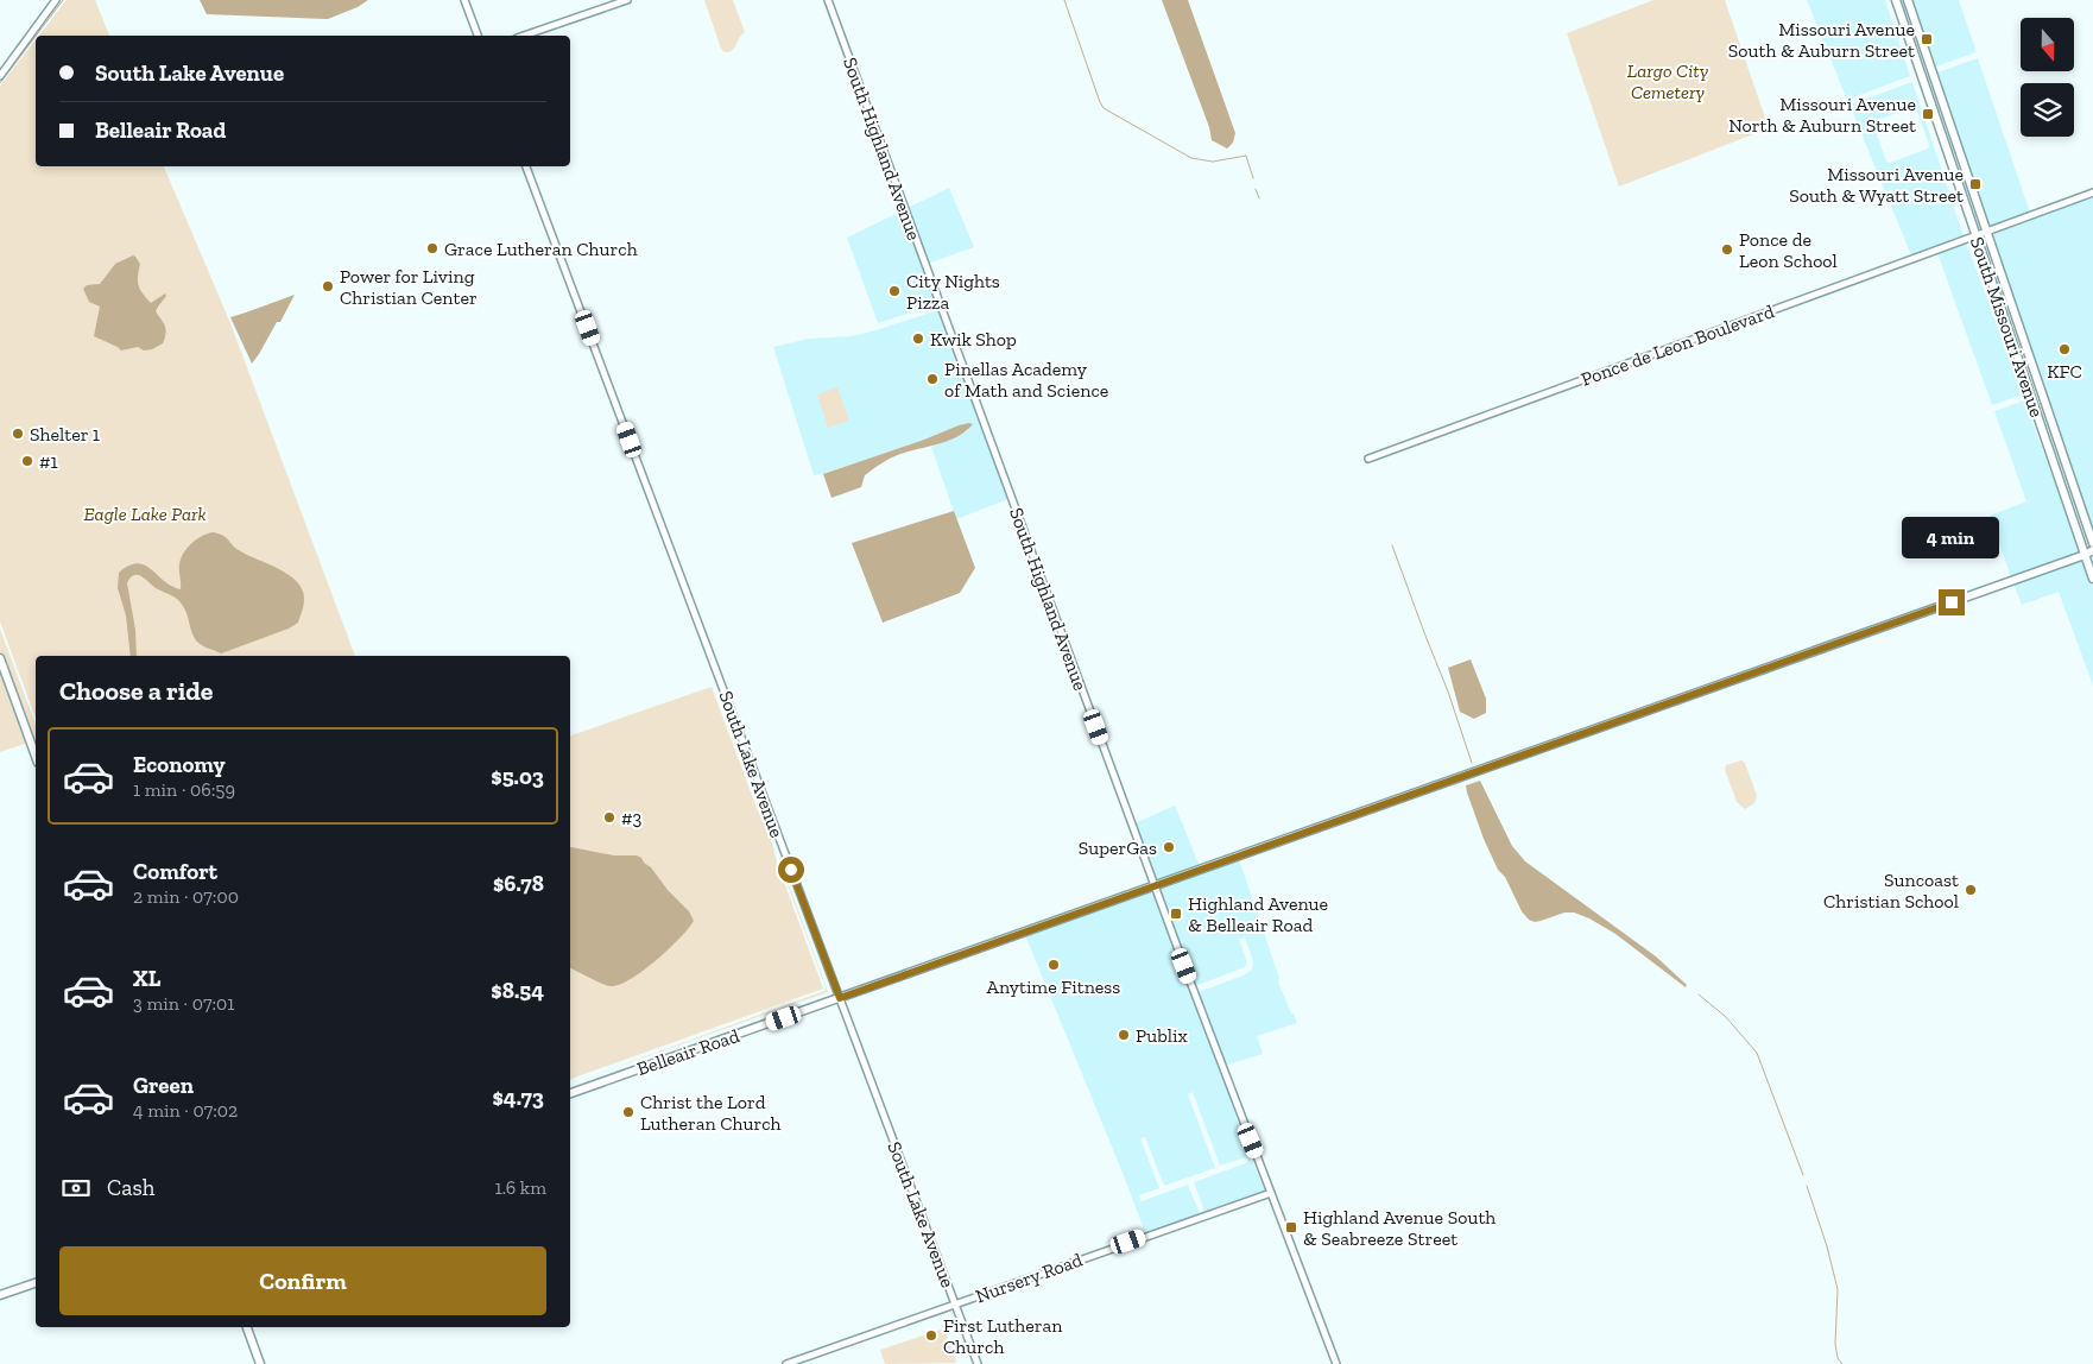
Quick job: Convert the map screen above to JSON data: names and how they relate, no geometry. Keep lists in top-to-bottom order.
{
  "streets": {
    "main road": ["South Missouri Avenue", "Belleair Road"],
    "street": [
      "South Highland Avenue",
      "Ponce de Leon Boulevard",
      "South Lake Avenue",
      "Nursery Road"
    ]
  },
  "crossings": [
    ["South Highland Avenue", "Belleair Road"],
    ["South Highland Avenue", "Nursery Road"],
    ["South Missouri Avenue", "Ponce de Leon Boulevard"],
    ["South Missouri Avenue", "Belleair Road"],
    ["South Lake Avenue", "Belleair Road"],
    ["South Lake Avenue", "Nursery Road"]
  ],
  "parks": ["Largo City Cemetery", "Eagle Lake Park"],
  "places": {
    "transit": [
      "Missouri Avenue South & Auburn Street",
      "Missouri Avenue North & Auburn Street",
      "Missouri Avenue South & Wyatt Street",
      "Highland Avenue & Belleair Road",
      "Highland Avenue South & Seabreeze Street"
    ],
    "other": [
      "Grace Lutheran Church",
      "Ponce de Leon School",
      "Power for Living Christian Center",
      "City Nights Pizza",
      "Kwik Shop",
      "KFC",
      "Pinellas Academy of Math and Science",
      "Shelter 1",
      "#1",
      "#3",
      "SuperGas",
      "Suncoast Christian School",
      "Anytime Fitness",
      "Publix",
      "Christ the Lord Lutheran Church",
      "First Lutheran Church"
    ]
  },
  "north": "bottom",
  "page": {
    "banner": ["South Lake Avenue", "Belleair Road"],
    "bubble": "4 min",
    "heading": "Choose a ride",
    "list": [
      {
        "name": "Economy",
        "note": "1 min · 06:59",
        "value": "$5.03"
      },
      {
        "name": "Comfort",
        "note": "2 min · 07:00",
        "value": "$6.78"
      },
      {
        "name": "XL",
        "note": "3 min · 07:01",
        "value": "$8.54"
      },
      {
        "name": "Green",
        "note": "4 min · 07:02",
        "value": "$4.73"
      }
    ],
    "pay": ["Cash", "1.6 km"],
    "buttons": "Confirm"
  }
}
